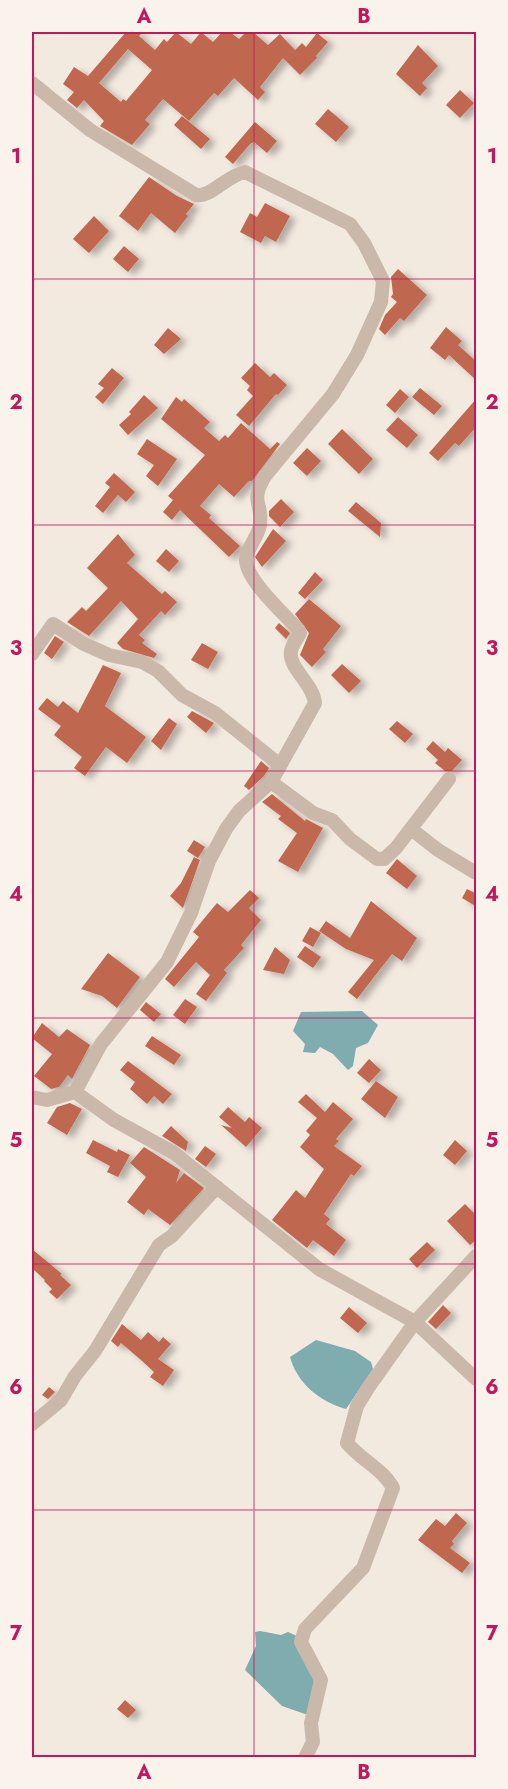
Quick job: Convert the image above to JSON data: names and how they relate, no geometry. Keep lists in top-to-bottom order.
{
  "grid": {
    "columns": ["A", "B"],
    "rows": [
      "1",
      "2",
      "3",
      "4",
      "5",
      "6",
      "7"
    ]
  }
}
